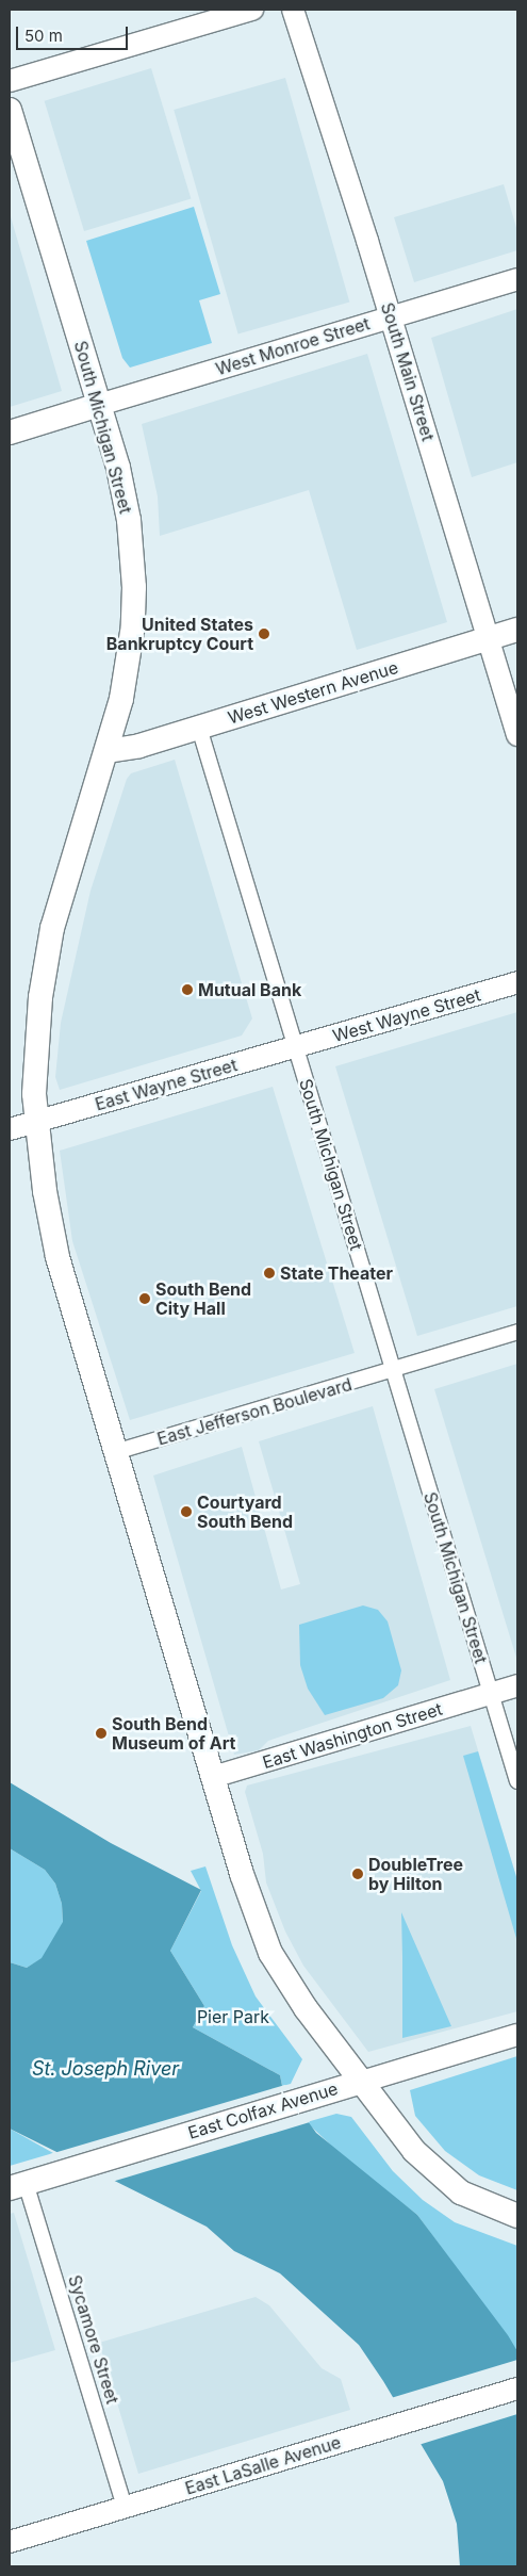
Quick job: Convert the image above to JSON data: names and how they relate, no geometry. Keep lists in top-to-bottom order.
{
  "streets": {
    "main road": ["South Michigan Street", "West Western Avenue", "East Colfax Avenue"],
    "street": [
      "West Monroe Street",
      "South Main Street",
      "West Wayne Street",
      "East Wayne Street",
      "East Jefferson Boulevard",
      "East Washington Street",
      "Sycamore Street",
      "East LaSalle Avenue"
    ]
  },
  "crossings": [
    ["West Monroe Street", "South Main Street"],
    ["West Monroe Street", "South Michigan Street"],
    ["South Main Street", "West Western Avenue"],
    ["South Michigan Street", "West Western Avenue"],
    ["South Michigan Street", "West Wayne Street"],
    ["South Michigan Street", "East Wayne Street"],
    ["South Michigan Street", "East Jefferson Boulevard"],
    ["South Michigan Street", "East Washington Street"],
    ["South Michigan Street", "East Colfax Avenue"],
    ["West Wayne Street", "East Wayne Street"],
    ["East Colfax Avenue", "Sycamore Street"],
    ["Sycamore Street", "East LaSalle Avenue"]
  ],
  "water": ["St. Joseph River"],
  "parks": ["Pier Park"],
  "places": [
    "United States Bankruptcy Court",
    "Mutual Bank",
    "State Theater",
    "South Bend City Hall",
    "Courtyard South Bend",
    "South Bend Museum of Art",
    "DoubleTree by Hilton"
  ],
  "scale_bar": "50 m"
}
